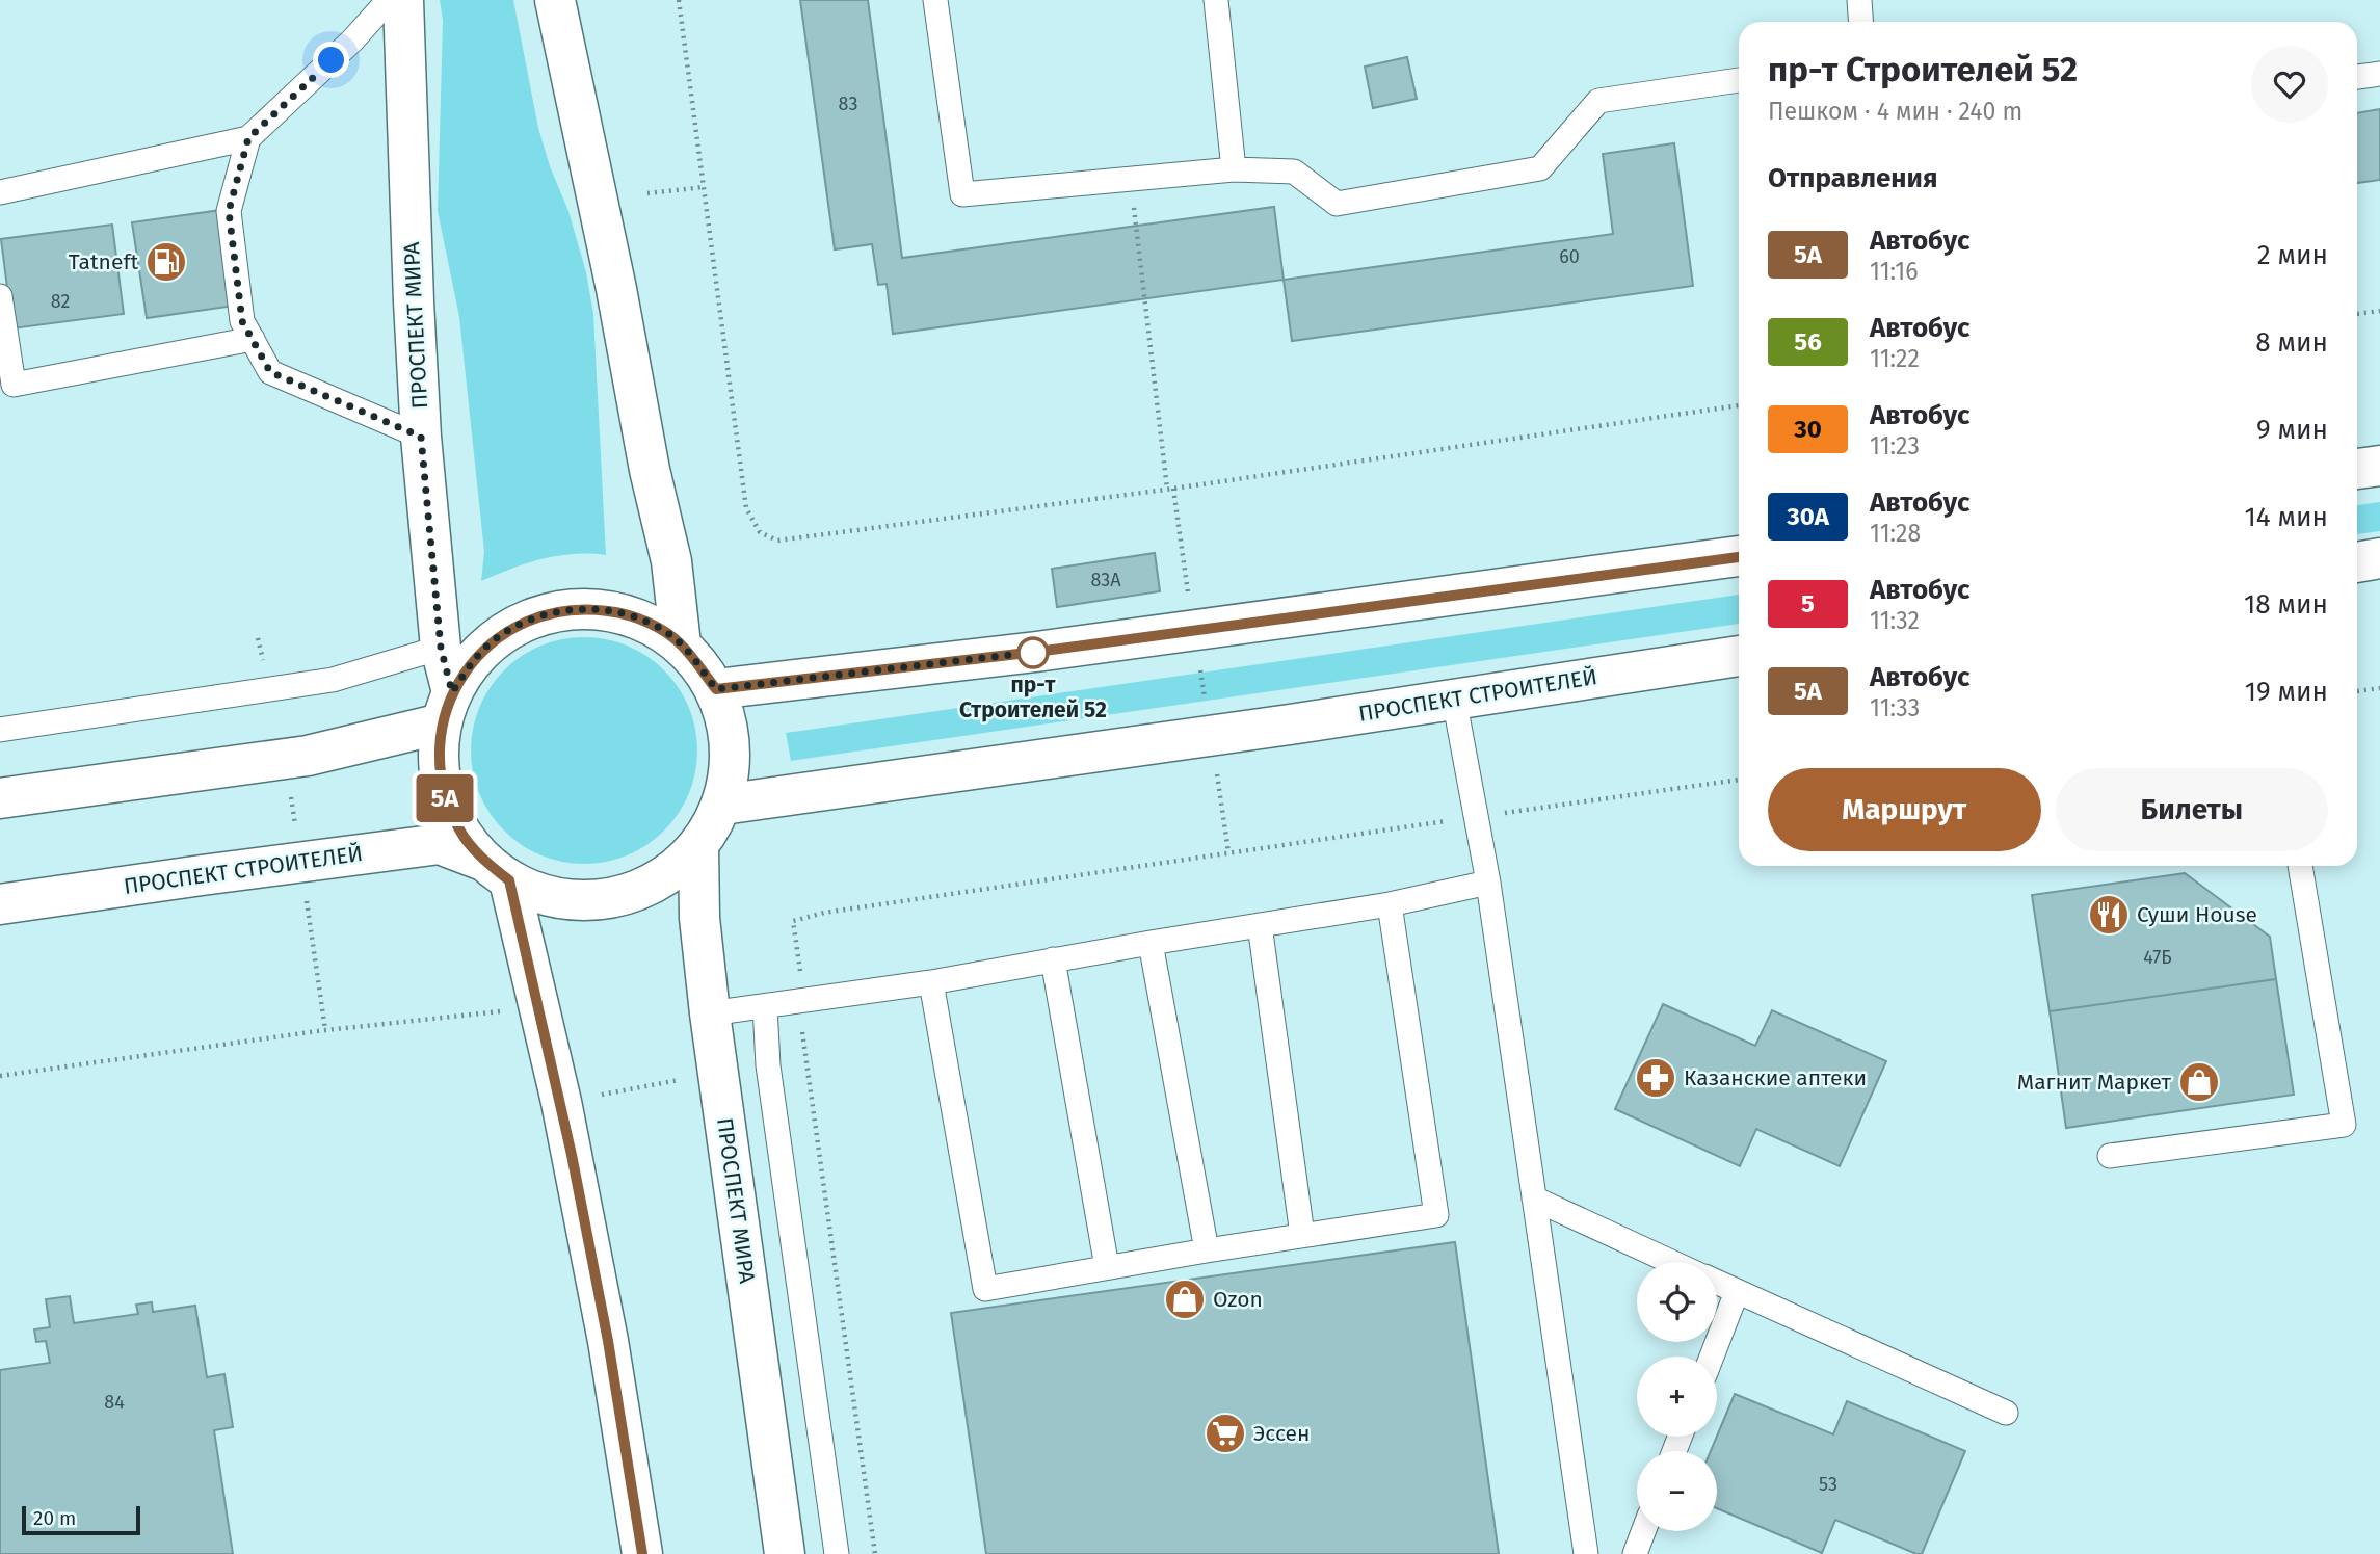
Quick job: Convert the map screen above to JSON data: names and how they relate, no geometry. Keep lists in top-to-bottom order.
{
  "streets": {
    "main road": ["ПРОСПЕКТ МИРА", "ПРОСПЕКТ СТРОИТЕЛЕЙ"]
  },
  "crossings": [
    ["ПРОСПЕКТ МИРА", "ПРОСПЕКТ СТРОИТЕЛЕЙ"]
  ],
  "places": {
    "fuel station": ["Tatneft"],
    "other": ["пр-т Строителей 52"],
    "restaurant": ["Суши House"],
    "pharmacy": ["Казанские аптеки"],
    "shop": ["Магнит Маркет", "Ozon"],
    "supermarket": ["Эссен"]
  },
  "lines": ["bus line 5А"],
  "house_numbers": [
    "83",
    "60",
    "82",
    "83А",
    "47Б",
    "84",
    "53"
  ],
  "scale_bar": "20 m",
  "page": {
    "on_map": "5А",
    "heading": [
      ["пр-т Строителей 52", "Пешком · 4 мин · 240 m"],
      "Отправления"
    ],
    "list": [
      {
        "mark": "5А",
        "name": "Автобус",
        "note": "11:16",
        "value": "2 мин"
      },
      {
        "mark": "56",
        "name": "Автобус",
        "note": "11:22",
        "value": "8 мин"
      },
      {
        "mark": "30",
        "name": "Автобус",
        "note": "11:23",
        "value": "9 мин"
      },
      {
        "mark": "30А",
        "name": "Автобус",
        "note": "11:28",
        "value": "14 мин"
      },
      {
        "mark": "5",
        "name": "Автобус",
        "note": "11:32",
        "value": "18 мин"
      },
      {
        "mark": "5А",
        "name": "Автобус",
        "note": "11:33",
        "value": "19 мин"
      }
    ],
    "buttons": ["Маршрут", "Билеты"],
    "map_buttons": ["+", "−"],
    "scale": "20 m"
  }
}
